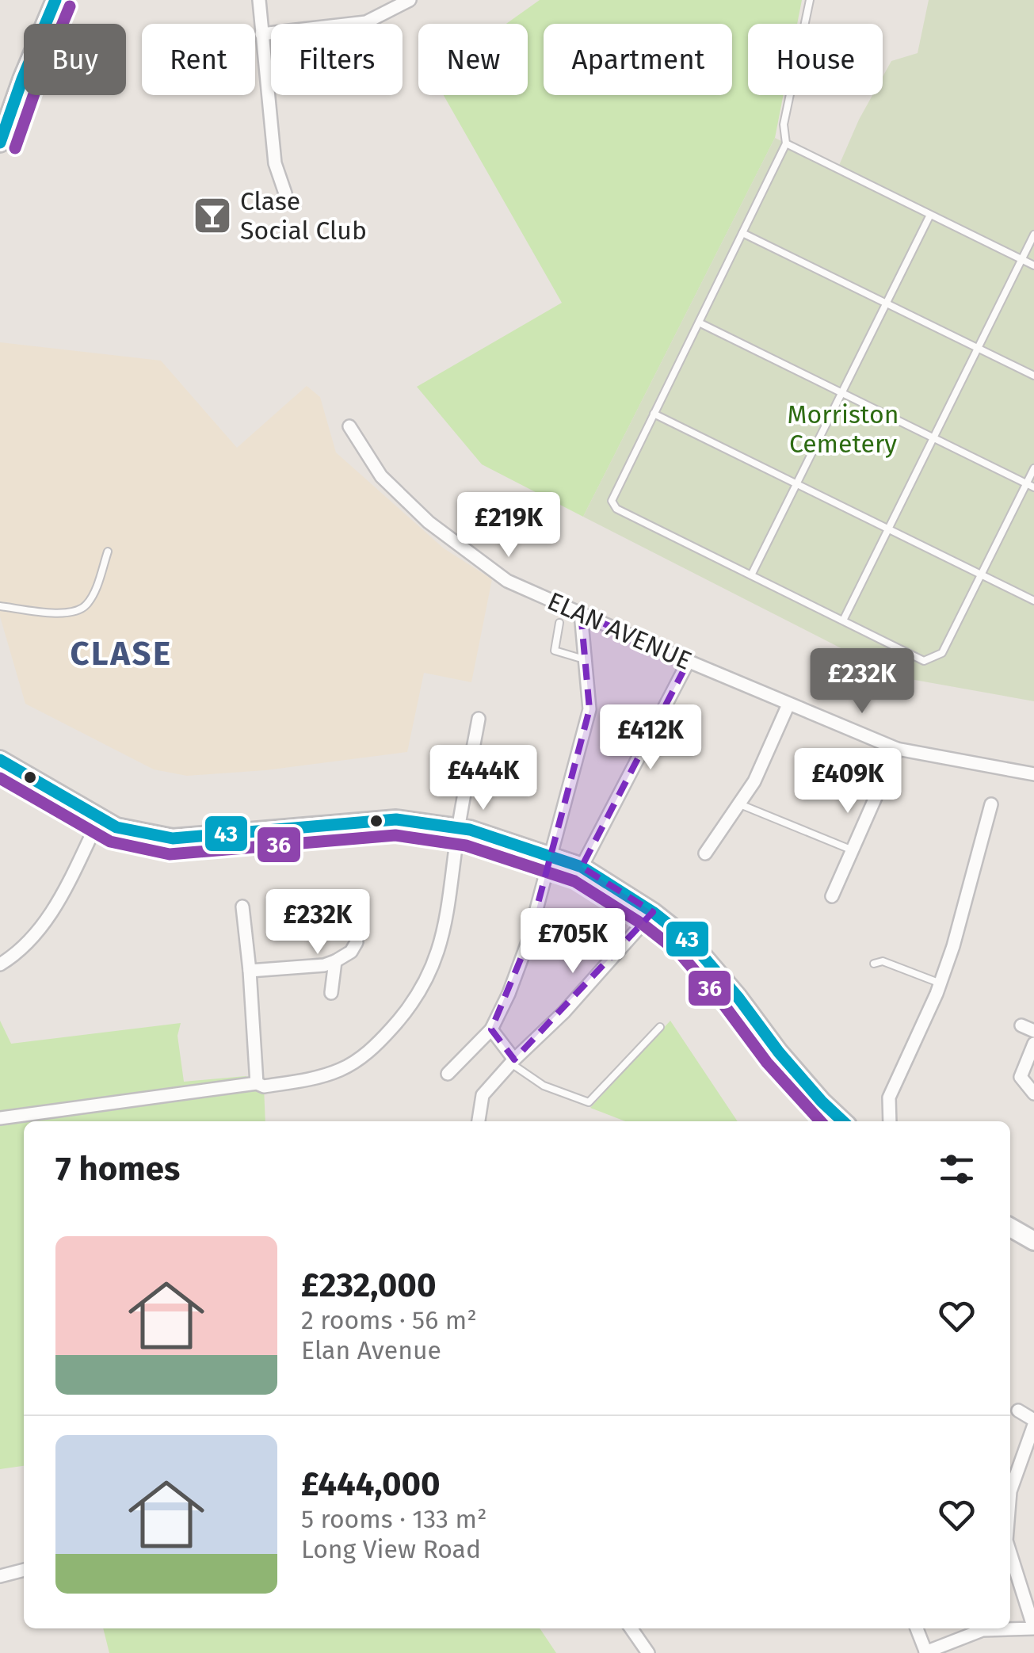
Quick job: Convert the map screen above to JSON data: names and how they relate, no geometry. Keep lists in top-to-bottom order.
{
  "streets": {
    "street": ["ELAN AVENUE"]
  },
  "districts": ["CLASE"],
  "parks": ["Morriston Cemetery"],
  "places": {
    "bar": ["Clase Social Club"]
  },
  "lines": ["transit line 43", "transit line 36"],
  "page": {
    "chip": [
      "Buy",
      "Rent",
      "Filters",
      "New",
      "Apartment",
      "House"
    ],
    "price": [
      "£219K",
      "£232K",
      "£412K",
      "£444K",
      "£409K",
      "£232K",
      "£705K"
    ],
    "heading": "7 homes",
    "list": [
      {
        "name": "£232,000",
        "note": "2 rooms · 56 m² · Elan Avenue"
      },
      {
        "name": "£444,000",
        "note": "5 rooms · 133 m² · Long View Road"
      }
    ]
  }
}
